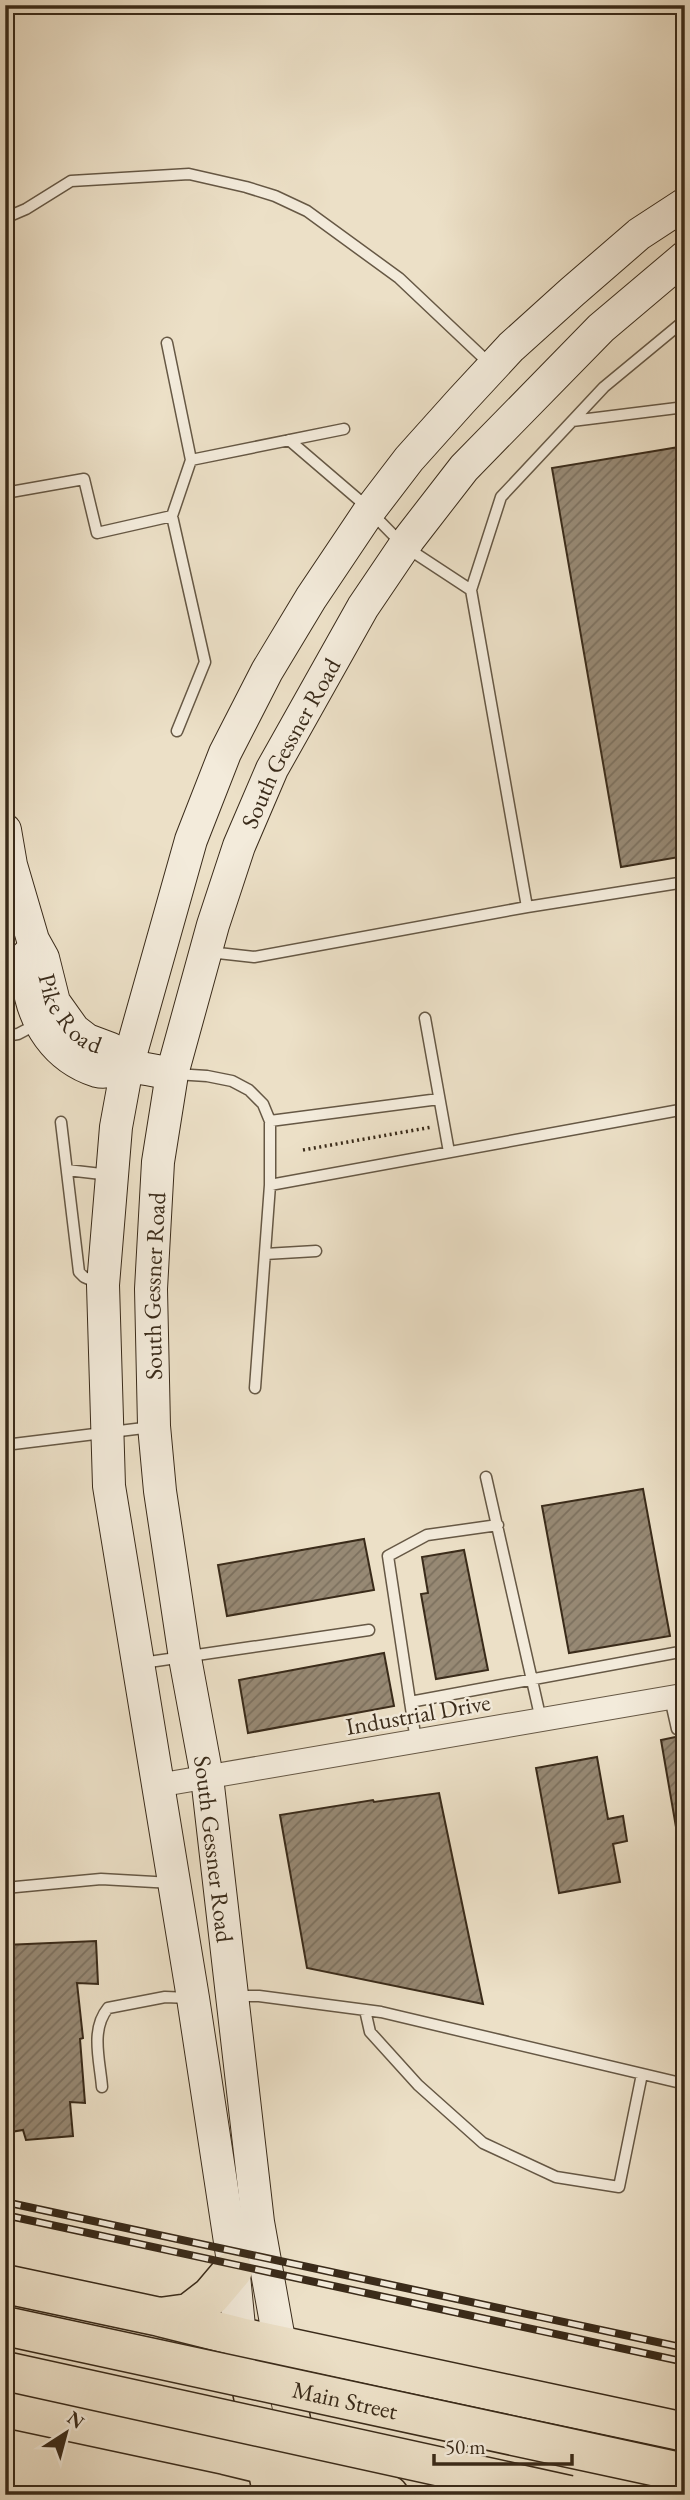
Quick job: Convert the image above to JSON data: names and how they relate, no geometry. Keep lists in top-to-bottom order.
{
  "streets": {
    "highway": ["Main Street"],
    "main road": ["South Gessner Road", "Pike Road"],
    "street": ["Industrial Drive"]
  },
  "crossings": [
    ["South Gessner Road", "Pike Road"],
    ["South Gessner Road", "Industrial Drive"]
  ],
  "scale_bar": "50 m",
  "north": "top right"
}
